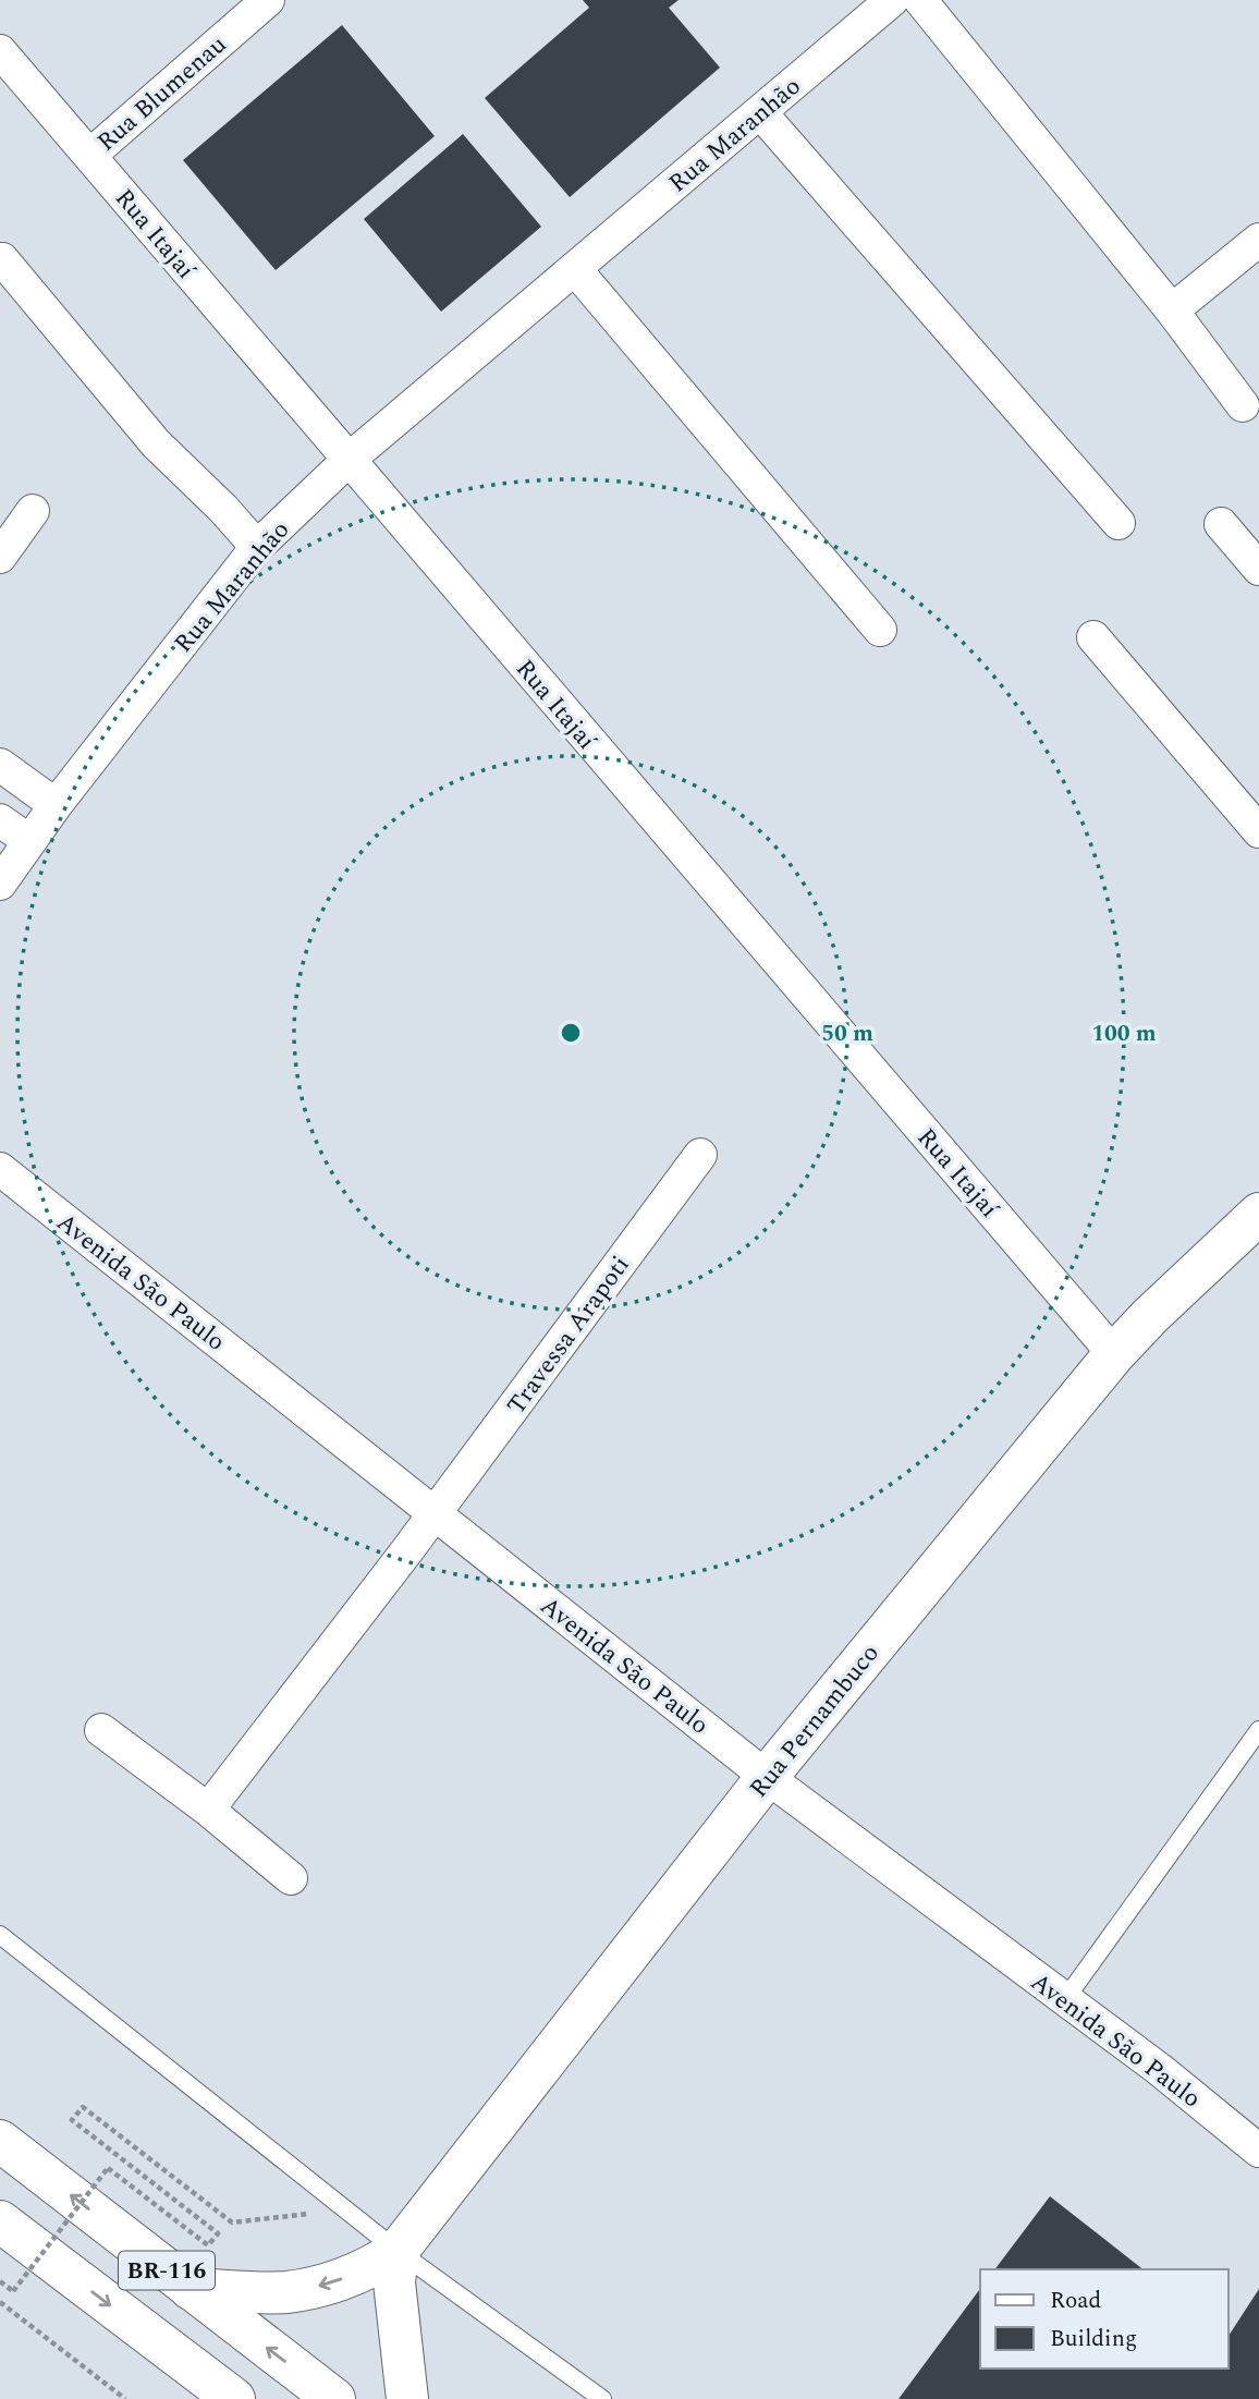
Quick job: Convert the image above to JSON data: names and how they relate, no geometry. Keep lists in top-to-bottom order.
{
  "streets": {
    "main road": ["Rua Pernambuco", "BR-116"],
    "street": [
      "Rua Blumenau",
      "Rua Maranhão",
      "Rua Itajaí",
      "Avenida São Paulo",
      "Travessa Arapoti"
    ]
  },
  "crossings": [
    ["Rua Blumenau", "Rua Itajaí"],
    ["Rua Maranhão", "Rua Itajaí"],
    ["Rua Itajaí", "Rua Pernambuco"],
    ["Avenida São Paulo", "Travessa Arapoti"],
    ["Avenida São Paulo", "Rua Pernambuco"],
    ["Rua Pernambuco", "BR-116"]
  ],
  "legend": ["Road", "Building"],
  "rings": ["50 m", "100 m"]
}
